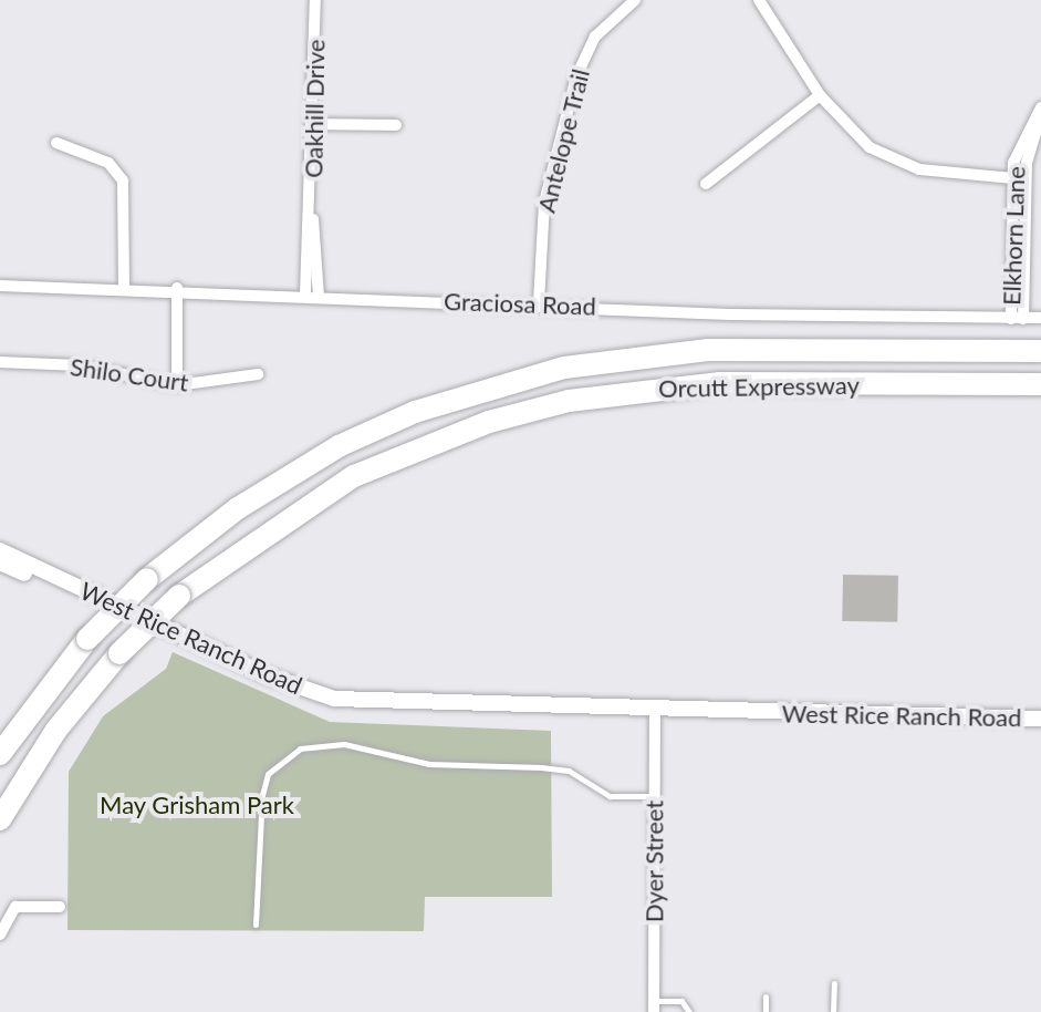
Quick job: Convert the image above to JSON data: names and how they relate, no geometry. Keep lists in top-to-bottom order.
{
  "streets": {
    "highway": ["Orcutt Expressway"],
    "main road": ["West Rice Ranch Road"],
    "street": [
      "Oakhill Drive",
      "Antelope Trail",
      "Elkhorn Lane",
      "Graciosa Road",
      "Shilo Court",
      "Dyer Street"
    ]
  },
  "crossings": [
    ["Oakhill Drive", "Graciosa Road"],
    ["Antelope Trail", "Graciosa Road"],
    ["Elkhorn Lane", "Graciosa Road"],
    ["West Rice Ranch Road", "Dyer Street"]
  ],
  "parks": ["May Grisham Park"]
}
